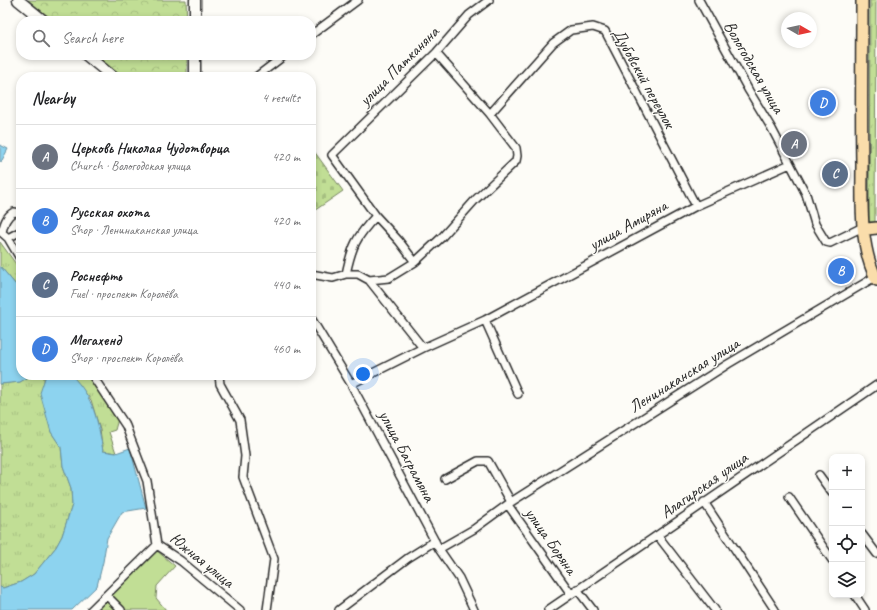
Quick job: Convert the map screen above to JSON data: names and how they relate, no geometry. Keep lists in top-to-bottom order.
{
  "streets": {
    "street": [
      "улица Патканяна",
      "Вологодская улица",
      "Дубовский переулок",
      "улица Амиряна",
      "Ленинаканская улица",
      "улица Баграмяна",
      "Алагирская улица",
      "улица Боряна",
      "Южная улица"
    ]
  },
  "crossings": [
    ["Вологодская улица", "улица Амиряна"],
    ["Дубовский переулок", "улица Амиряна"],
    ["улица Амиряна", "улица Баграмяна"],
    ["Ленинаканская улица", "улица Баграмяна"],
    ["Ленинаканская улица", "улица Боряна"],
    ["Алагирская улица", "улица Боряна"]
  ],
  "north": "right",
  "page": {
    "search": "Search here",
    "heading": ["Nearby", "4 results"],
    "pins": [
      "D",
      "A",
      "C",
      "B"
    ],
    "list": [
      {
        "mark": "A",
        "name": "Церковь Николая Чудотворца",
        "note": "Church · Вологодская улица",
        "value": "420 m"
      },
      {
        "mark": "B",
        "name": "Русская охота",
        "note": "Shop · Ленинаканская улица",
        "value": "420 m"
      },
      {
        "mark": "C",
        "name": "Роснефть",
        "note": "Fuel · проспект Королёва",
        "value": "440 m"
      },
      {
        "mark": "D",
        "name": "Мегахенд",
        "note": "Shop · проспект Королёва",
        "value": "460 m"
      }
    ],
    "map_buttons": ["+", "−"]
  }
}
